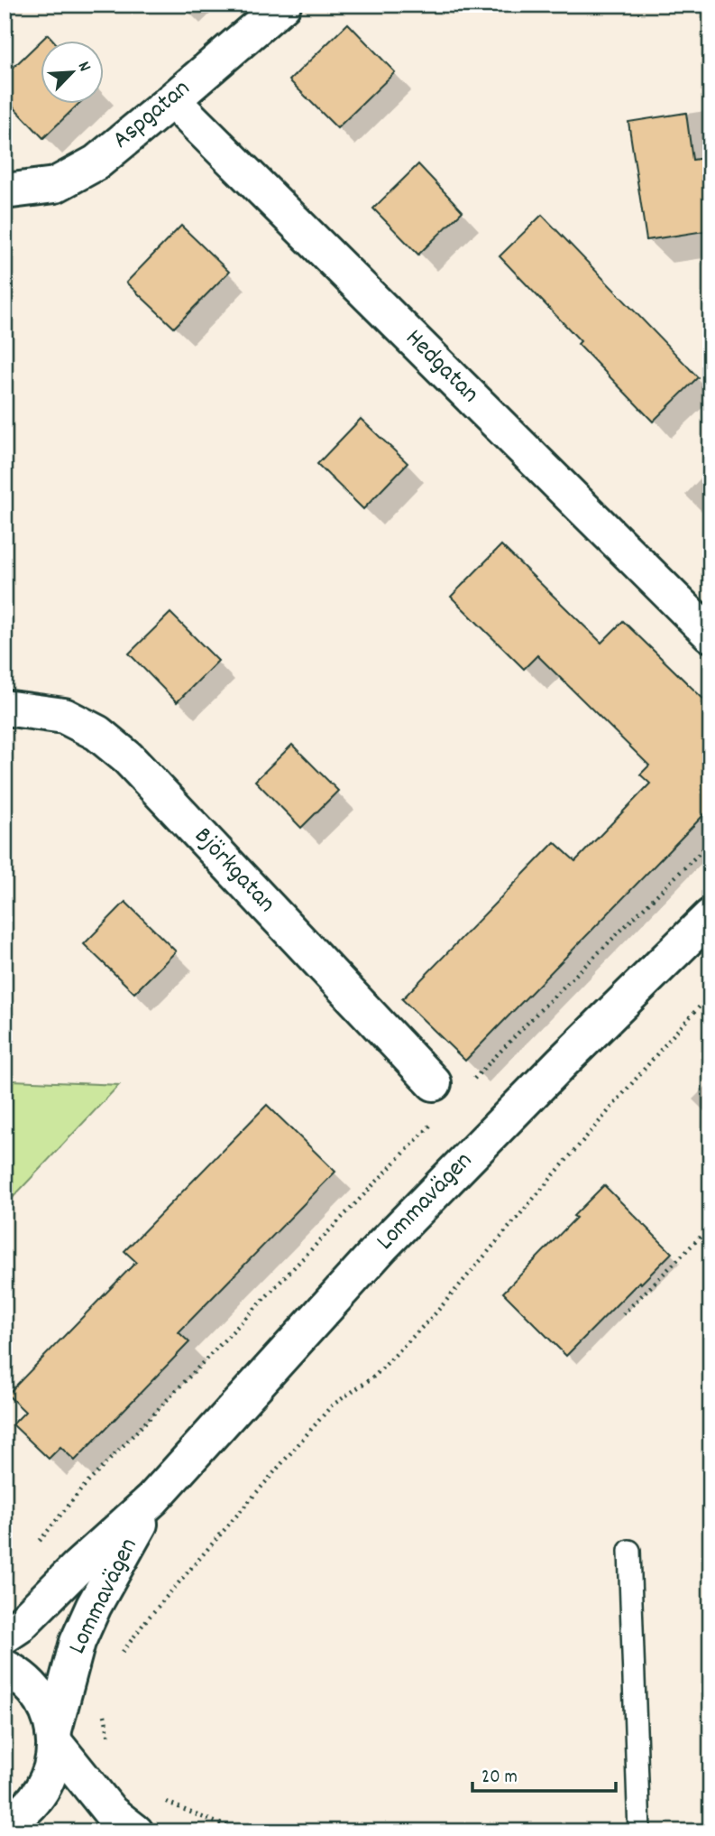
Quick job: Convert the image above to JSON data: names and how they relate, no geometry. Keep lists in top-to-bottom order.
{
  "streets": {
    "street": [
      "Aspgatan",
      "Hedgatan",
      "Björkgatan",
      "Lommavägen"
    ]
  },
  "crossings": [
    ["Aspgatan", "Hedgatan"]
  ],
  "scale_bar": "20 m",
  "north": "top right"
}
